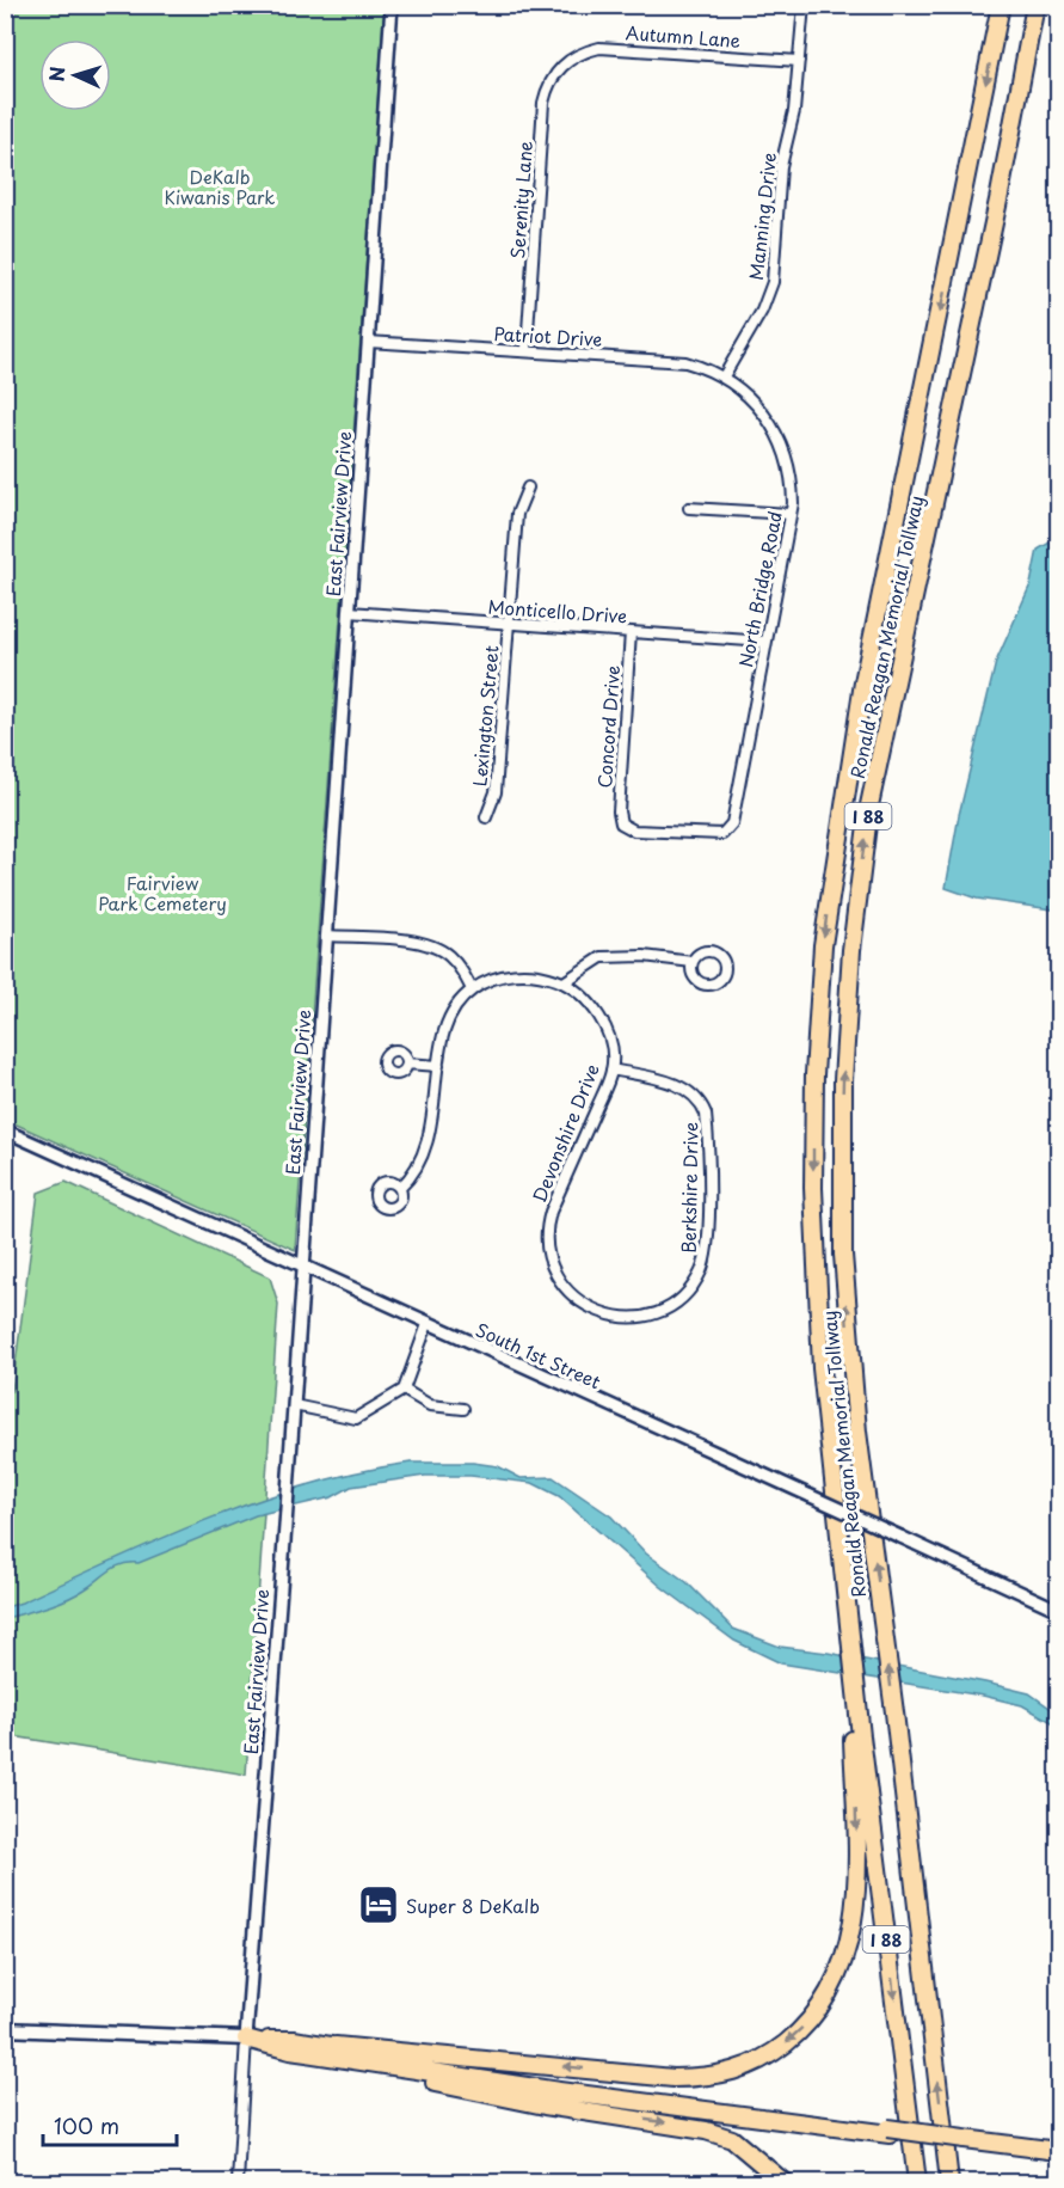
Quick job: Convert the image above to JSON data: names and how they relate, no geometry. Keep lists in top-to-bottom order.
{
  "streets": {
    "highway": ["Ronald Reagan Memorial Tollway", "I 88"],
    "street": [
      "Autumn Lane",
      "Serenity Lane",
      "Manning Drive",
      "Patriot Drive",
      "East Fairview Drive",
      "North Bridge Road",
      "Monticello Drive",
      "Lexington Street",
      "Concord Drive",
      "Devonshire Drive",
      "Berkshire Drive",
      "South 1st Street"
    ]
  },
  "crossings": [
    ["Autumn Lane", "Serenity Lane"],
    ["Autumn Lane", "Manning Drive"],
    ["Serenity Lane", "Patriot Drive"],
    ["Manning Drive", "Patriot Drive"],
    ["Manning Drive", "North Bridge Road"],
    ["Patriot Drive", "East Fairview Drive"],
    ["Patriot Drive", "North Bridge Road"],
    ["East Fairview Drive", "Monticello Drive"],
    ["East Fairview Drive", "South 1st Street"],
    ["North Bridge Road", "Monticello Drive"],
    ["North Bridge Road", "Concord Drive"],
    ["Monticello Drive", "Lexington Street"],
    ["Monticello Drive", "Concord Drive"],
    ["Ronald Reagan Memorial Tollway", "I 88"],
    ["Devonshire Drive", "Berkshire Drive"]
  ],
  "parks": ["DeKalb Kiwanis Park", "Fairview Park Cemetery"],
  "places": {
    "hotel": ["Super 8 DeKalb"]
  },
  "scale_bar": "100 m",
  "north": "left"
}
